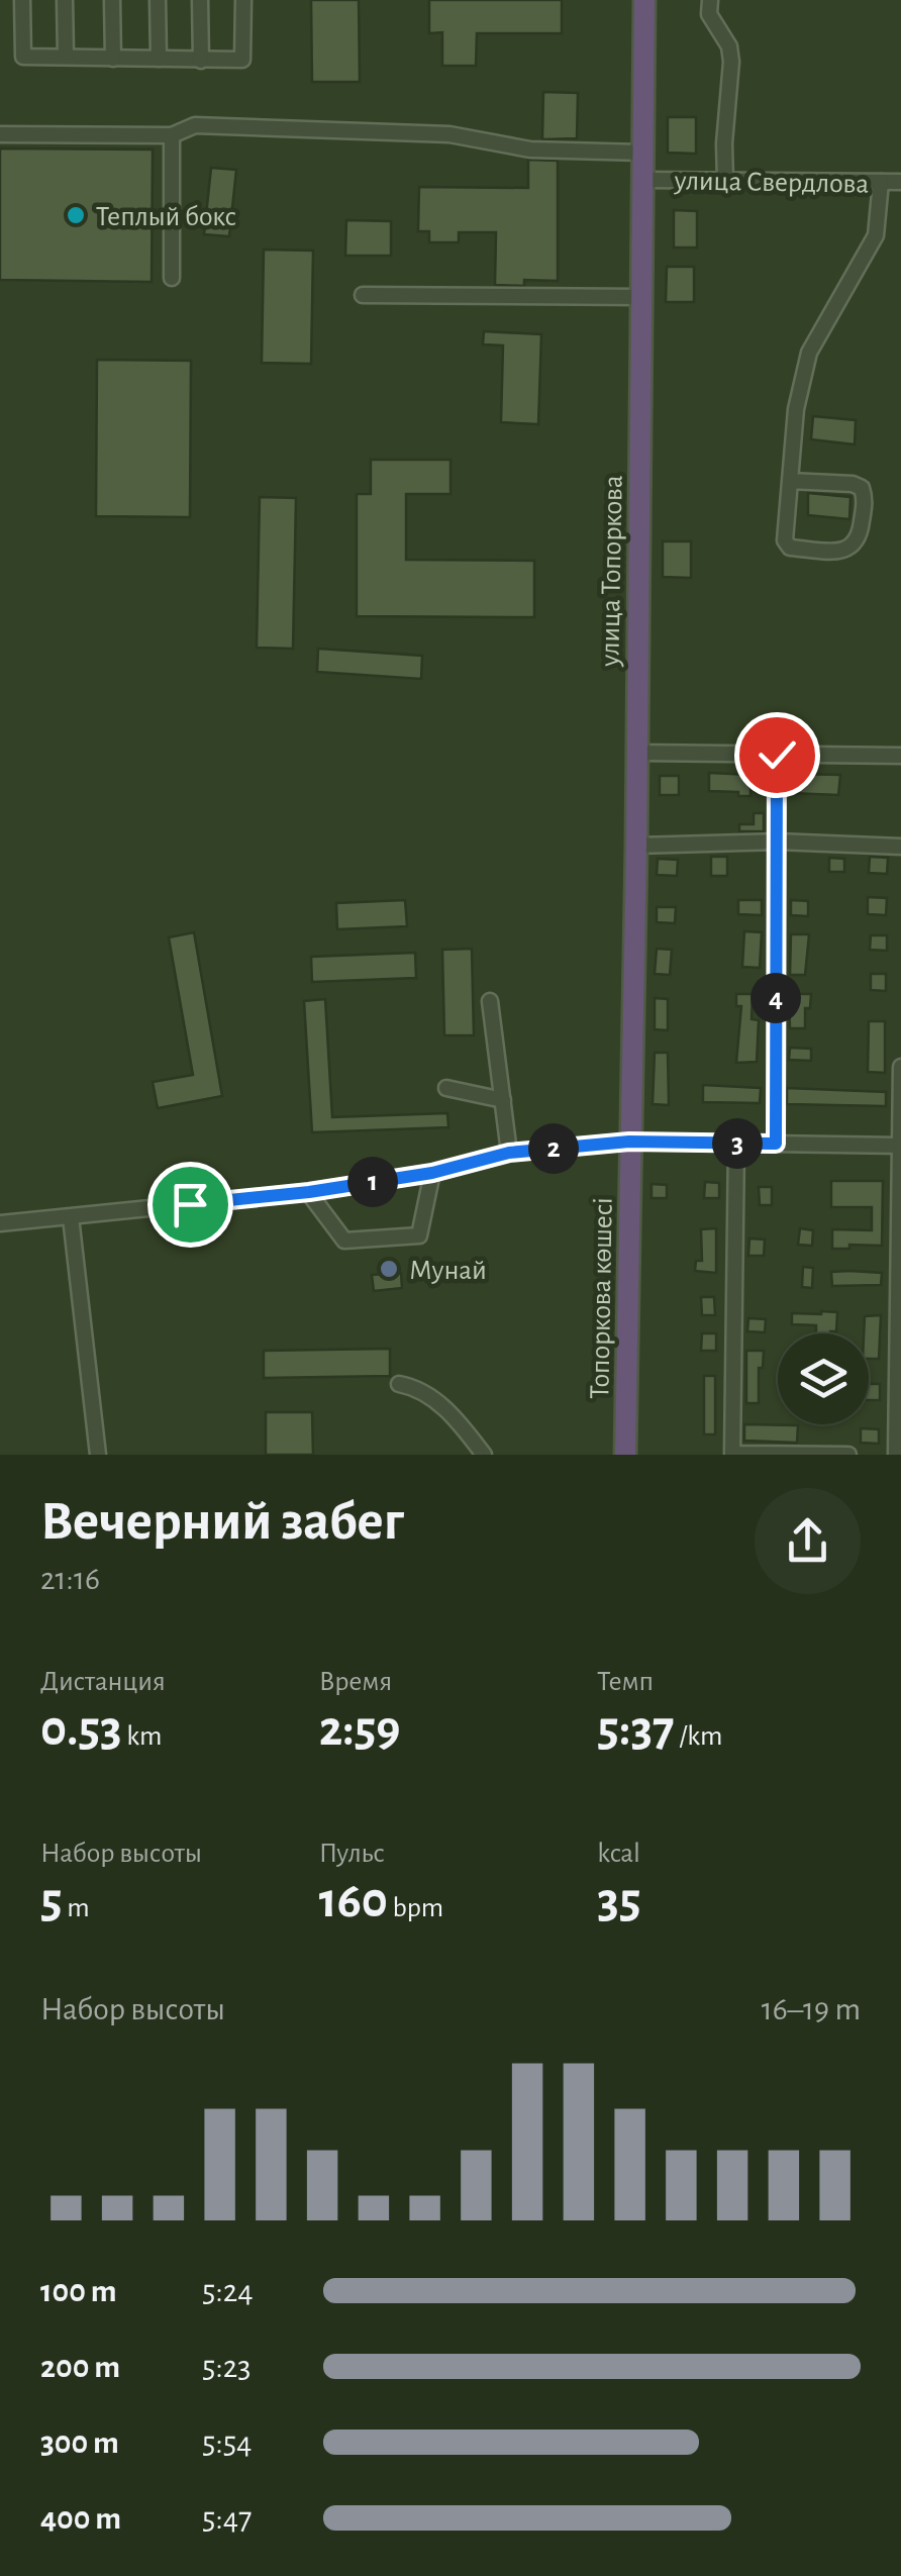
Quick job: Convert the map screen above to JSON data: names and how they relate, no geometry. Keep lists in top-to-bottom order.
{
  "streets": {
    "highway": ["улица Топоркова", "Топоркова көшесі"],
    "street": ["улица Свердлова"]
  },
  "crossings": [
    ["улица Свердлова", "улица Топоркова"],
    ["улица Топоркова", "Топоркова көшесі"]
  ],
  "places": ["Теплый бокс", "Мунай"],
  "page": {
    "pins": [
      "4",
      "3",
      "2",
      "1"
    ],
    "heading": ["Вечерний забег", "21:16"],
    "stats": [
      ["Дистанция", "0.53 km"],
      ["Время", "2:59"],
      ["Темп", "5:37 /km"],
      ["Набор высоты", "5 m"],
      ["Пульс", "160 bpm"],
      ["kcal", "35"]
    ],
    "chart": ["Набор высоты", "16–19 m"],
    "list": [
      {
        "name": "100 m",
        "note": "5:24"
      },
      {
        "name": "200 m",
        "note": "5:23"
      },
      {
        "name": "300 m",
        "note": "5:54"
      },
      {
        "name": "400 m",
        "note": "5:47"
      }
    ]
  }
}
